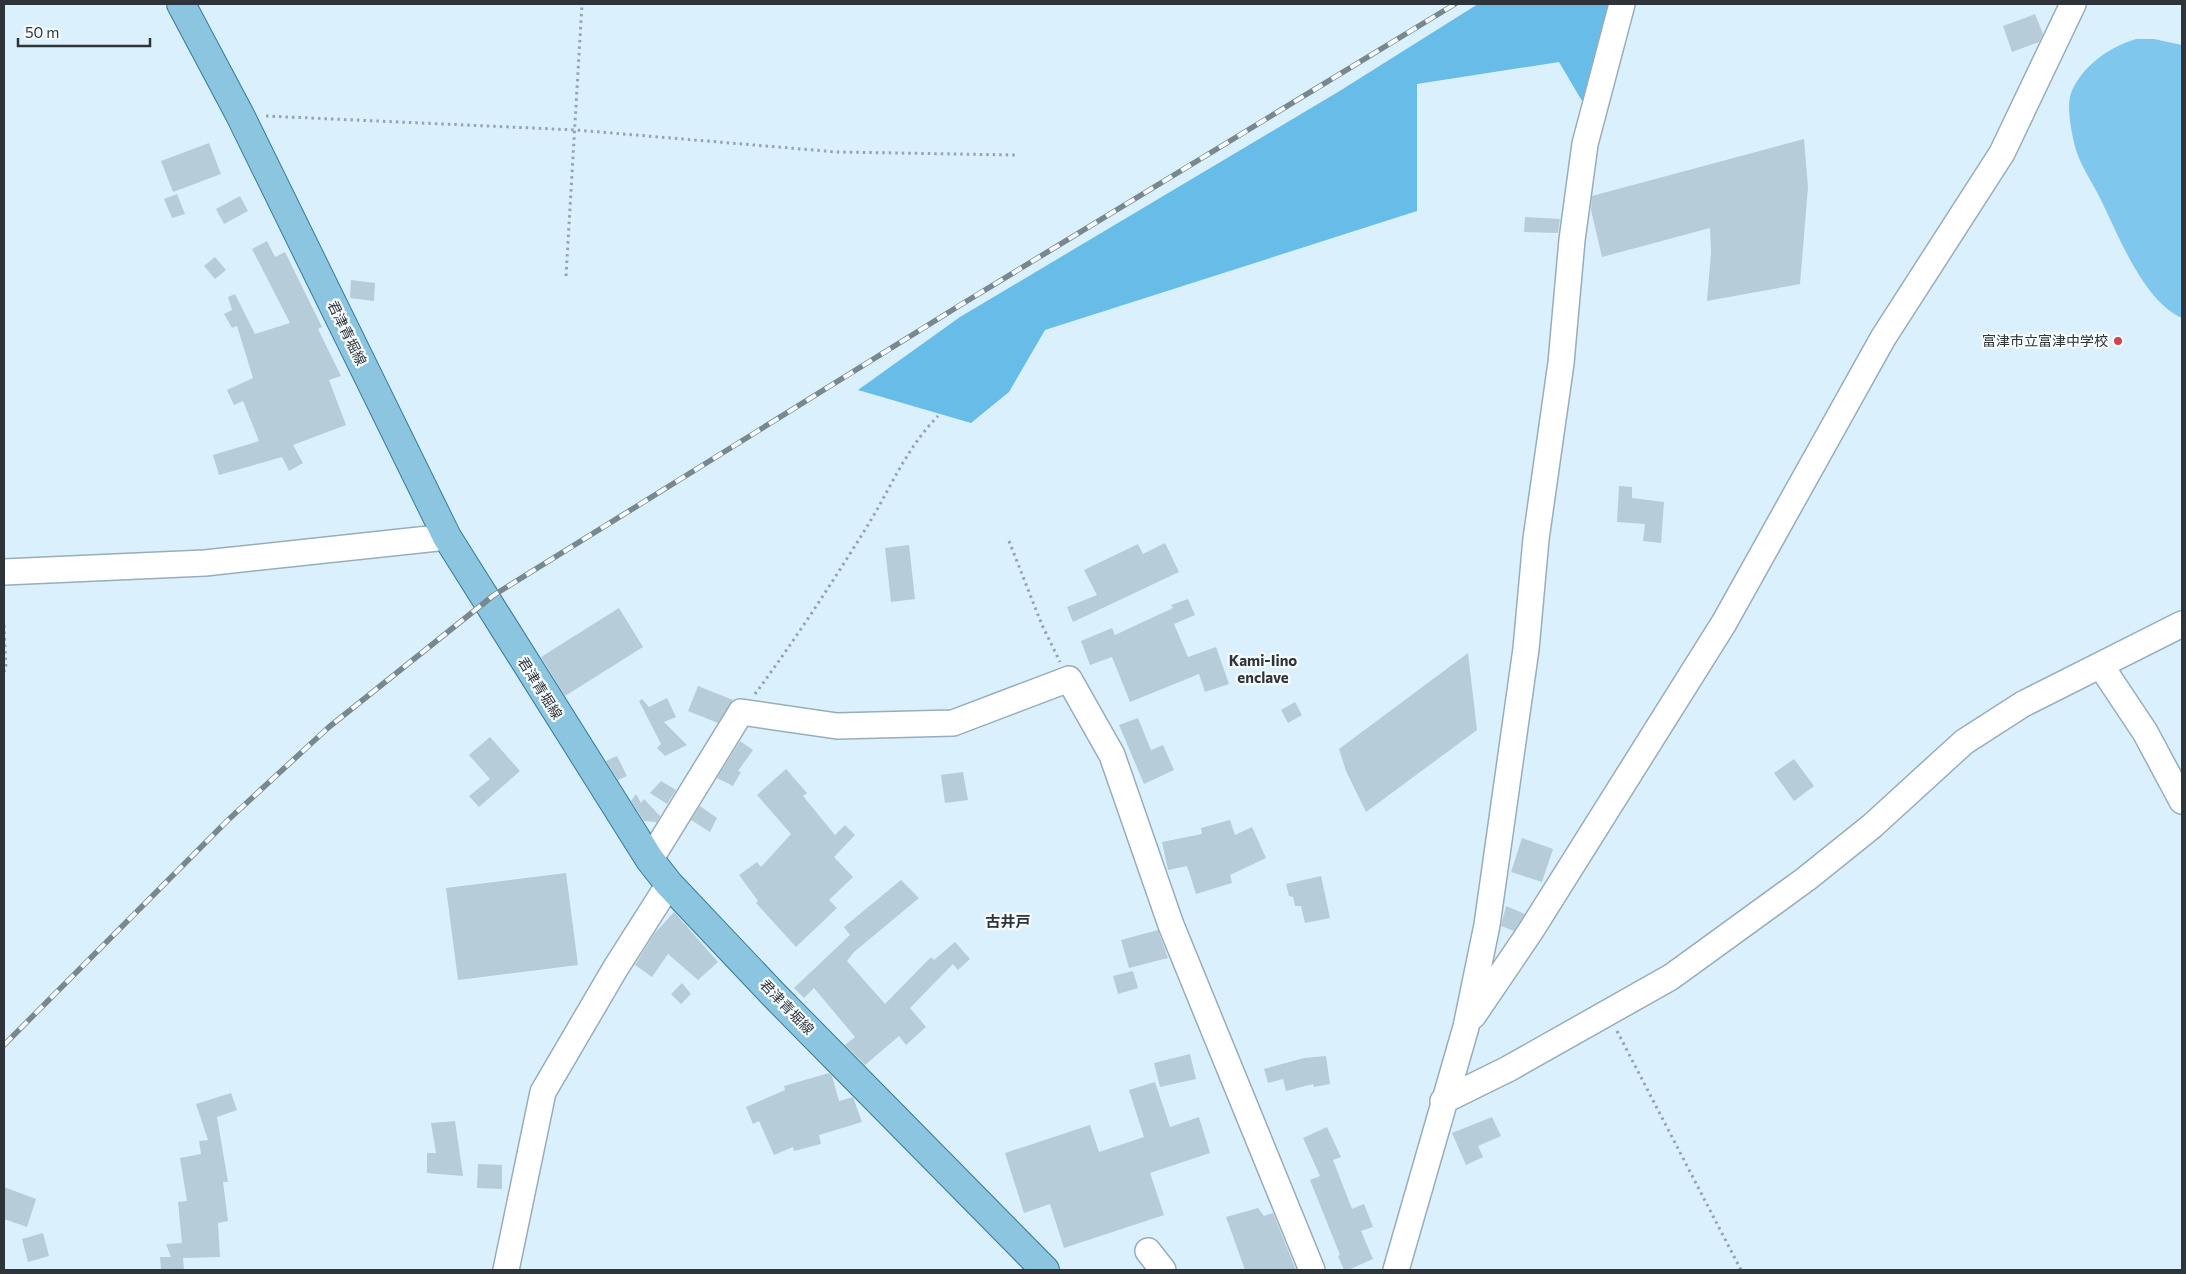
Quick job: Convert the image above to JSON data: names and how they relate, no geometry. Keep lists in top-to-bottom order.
{
  "streets": {
    "main road": ["君津青堀線"]
  },
  "districts": ["Kami-Iino enclave", "古井戸"],
  "places": ["富津市立富津中学校"],
  "scale_bar": "50 m"
}
